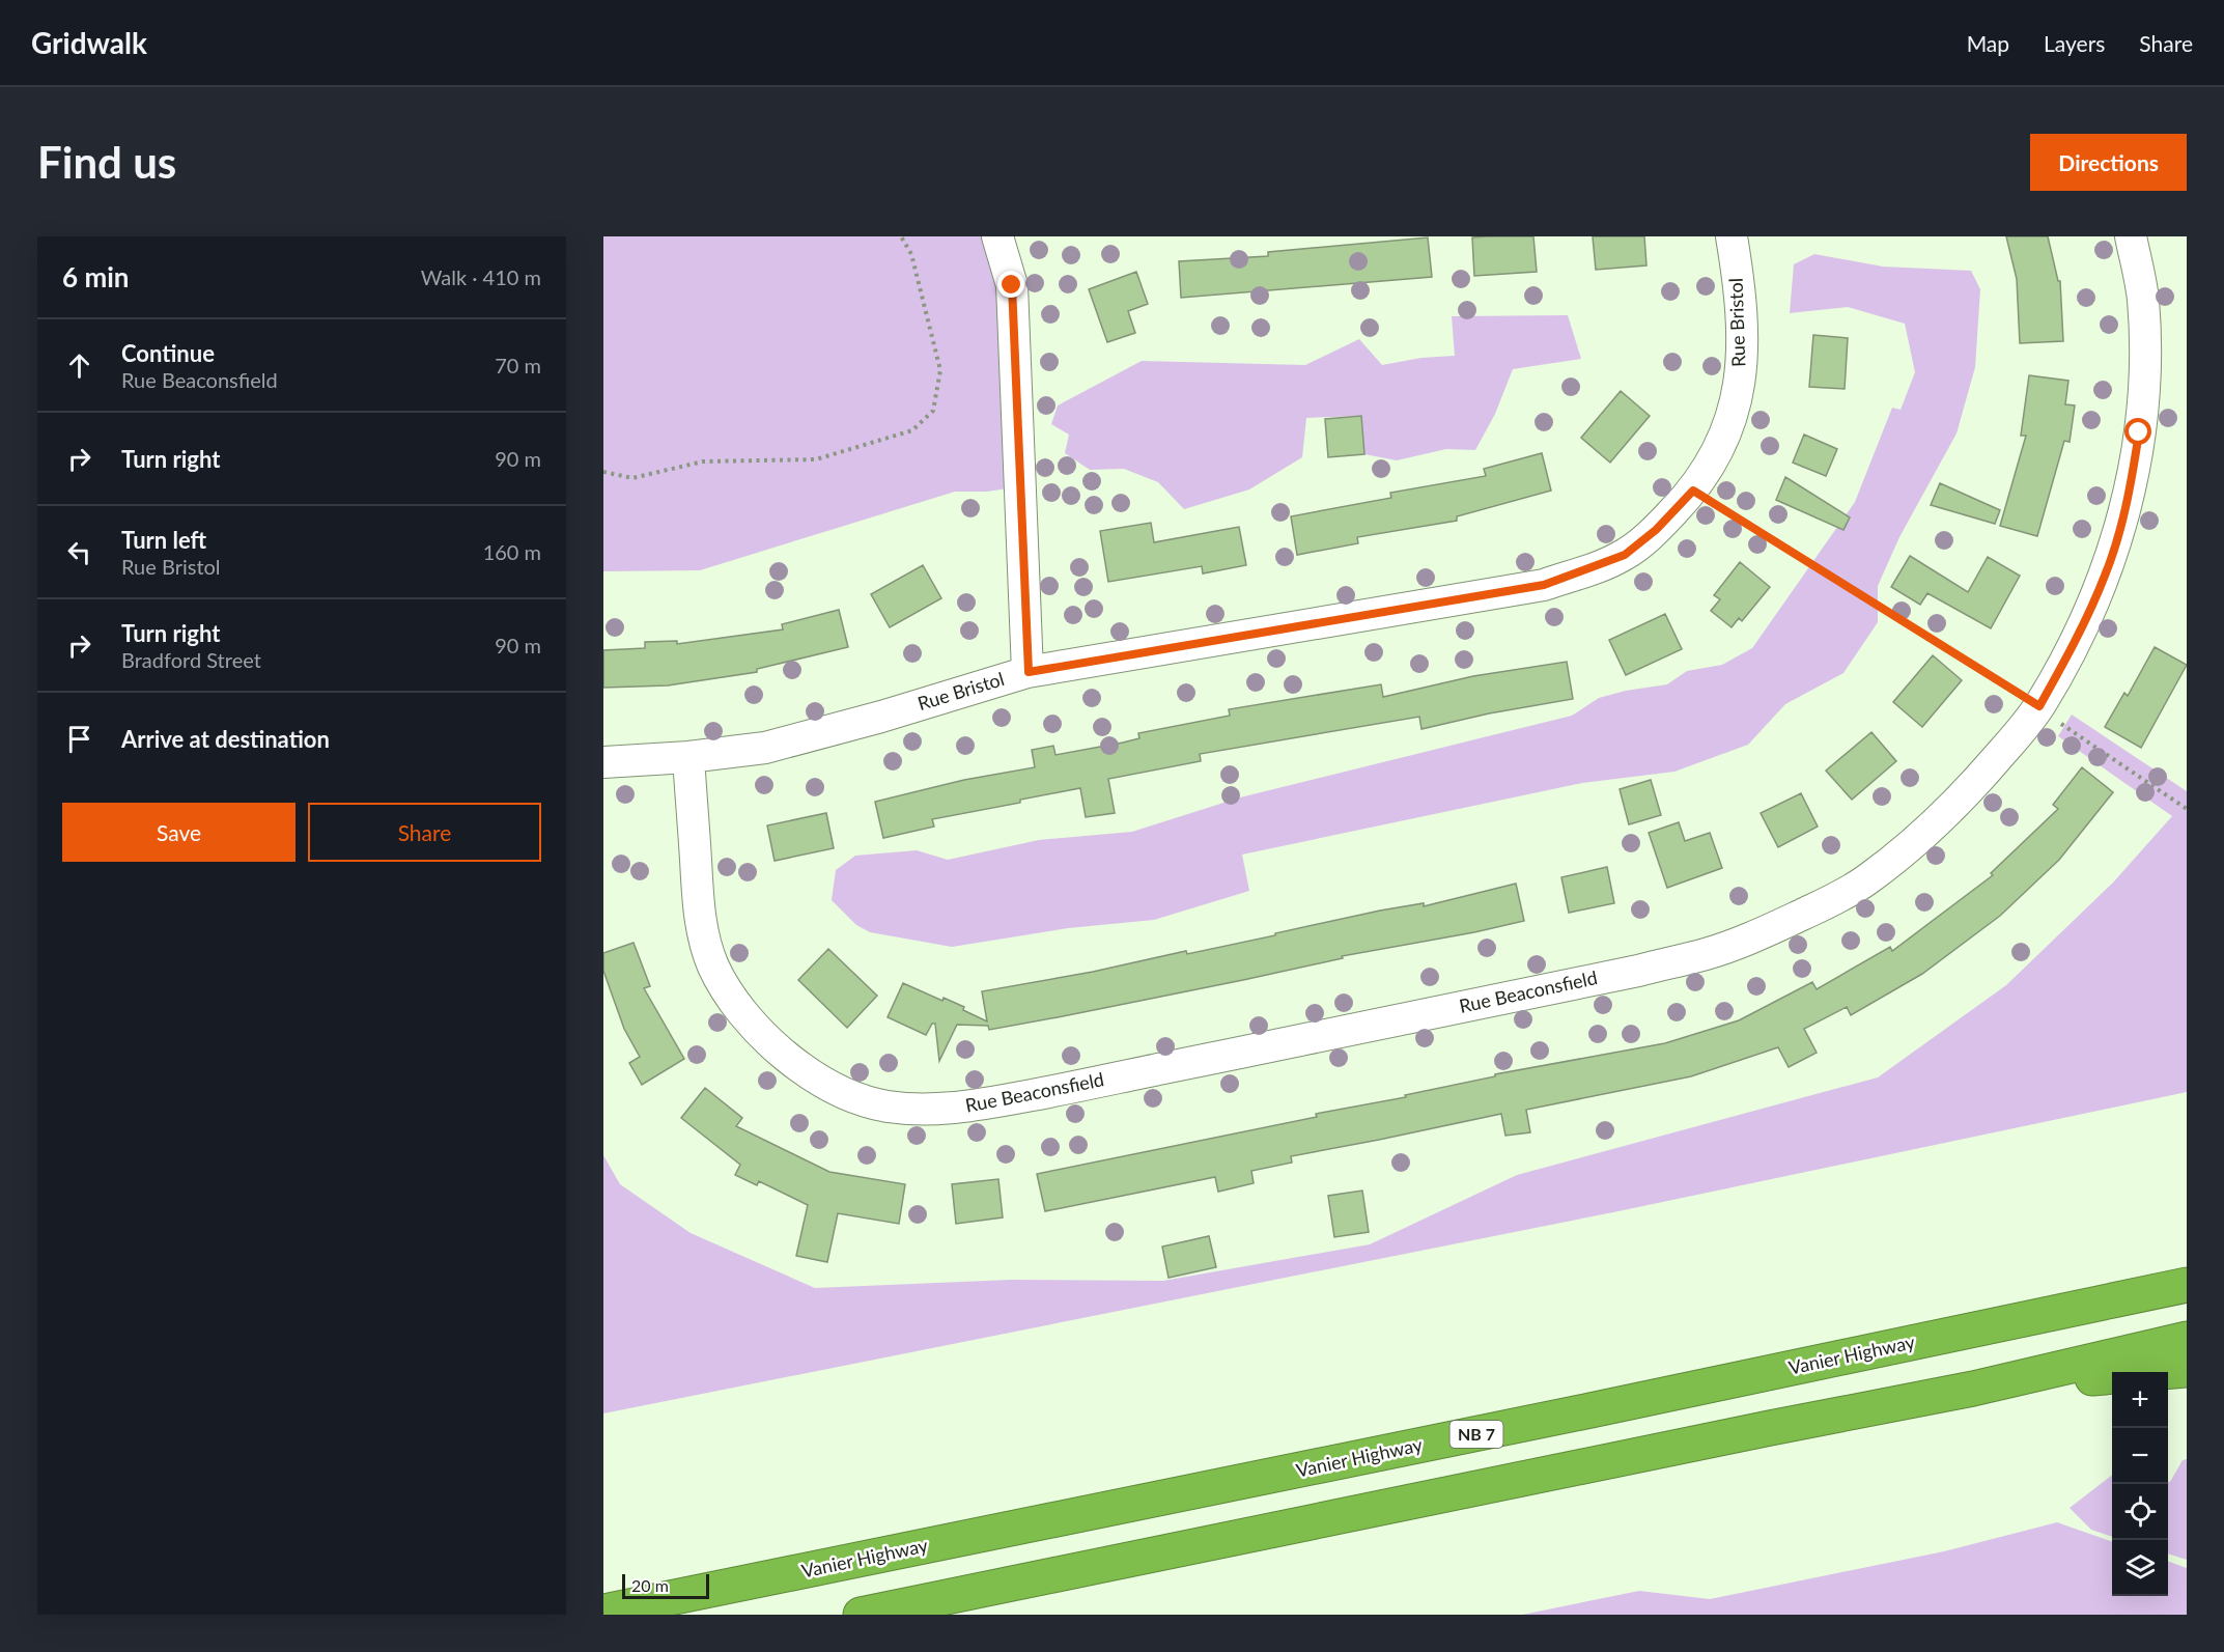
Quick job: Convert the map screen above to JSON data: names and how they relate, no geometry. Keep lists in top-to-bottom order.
{
  "streets": {
    "highway": ["Vanier Highway", "NB 7"],
    "street": ["Rue Bristol", "Rue Beaconsfield"]
  },
  "crossings": [
    ["Rue Bristol", "Rue Beaconsfield"]
  ],
  "scale_bar": "20 m",
  "page": {
    "header": "Gridwalk",
    "nav": ["Map", "Layers", "Share"],
    "buttons": [
      "Directions",
      ["Save", "Share"]
    ],
    "title": "Find us",
    "heading": ["6 min", "Walk · 410 m"],
    "list": [
      ["Continue", "Rue Beaconsfield", "70 m"],
      ["Turn right", "90 m"],
      ["Turn left", "Rue Bristol", "160 m"],
      ["Turn right", "Bradford Street", "90 m"],
      "Arrive at destination"
    ],
    "map_buttons": ["+", "−"],
    "scale": "20 m"
  }
}
